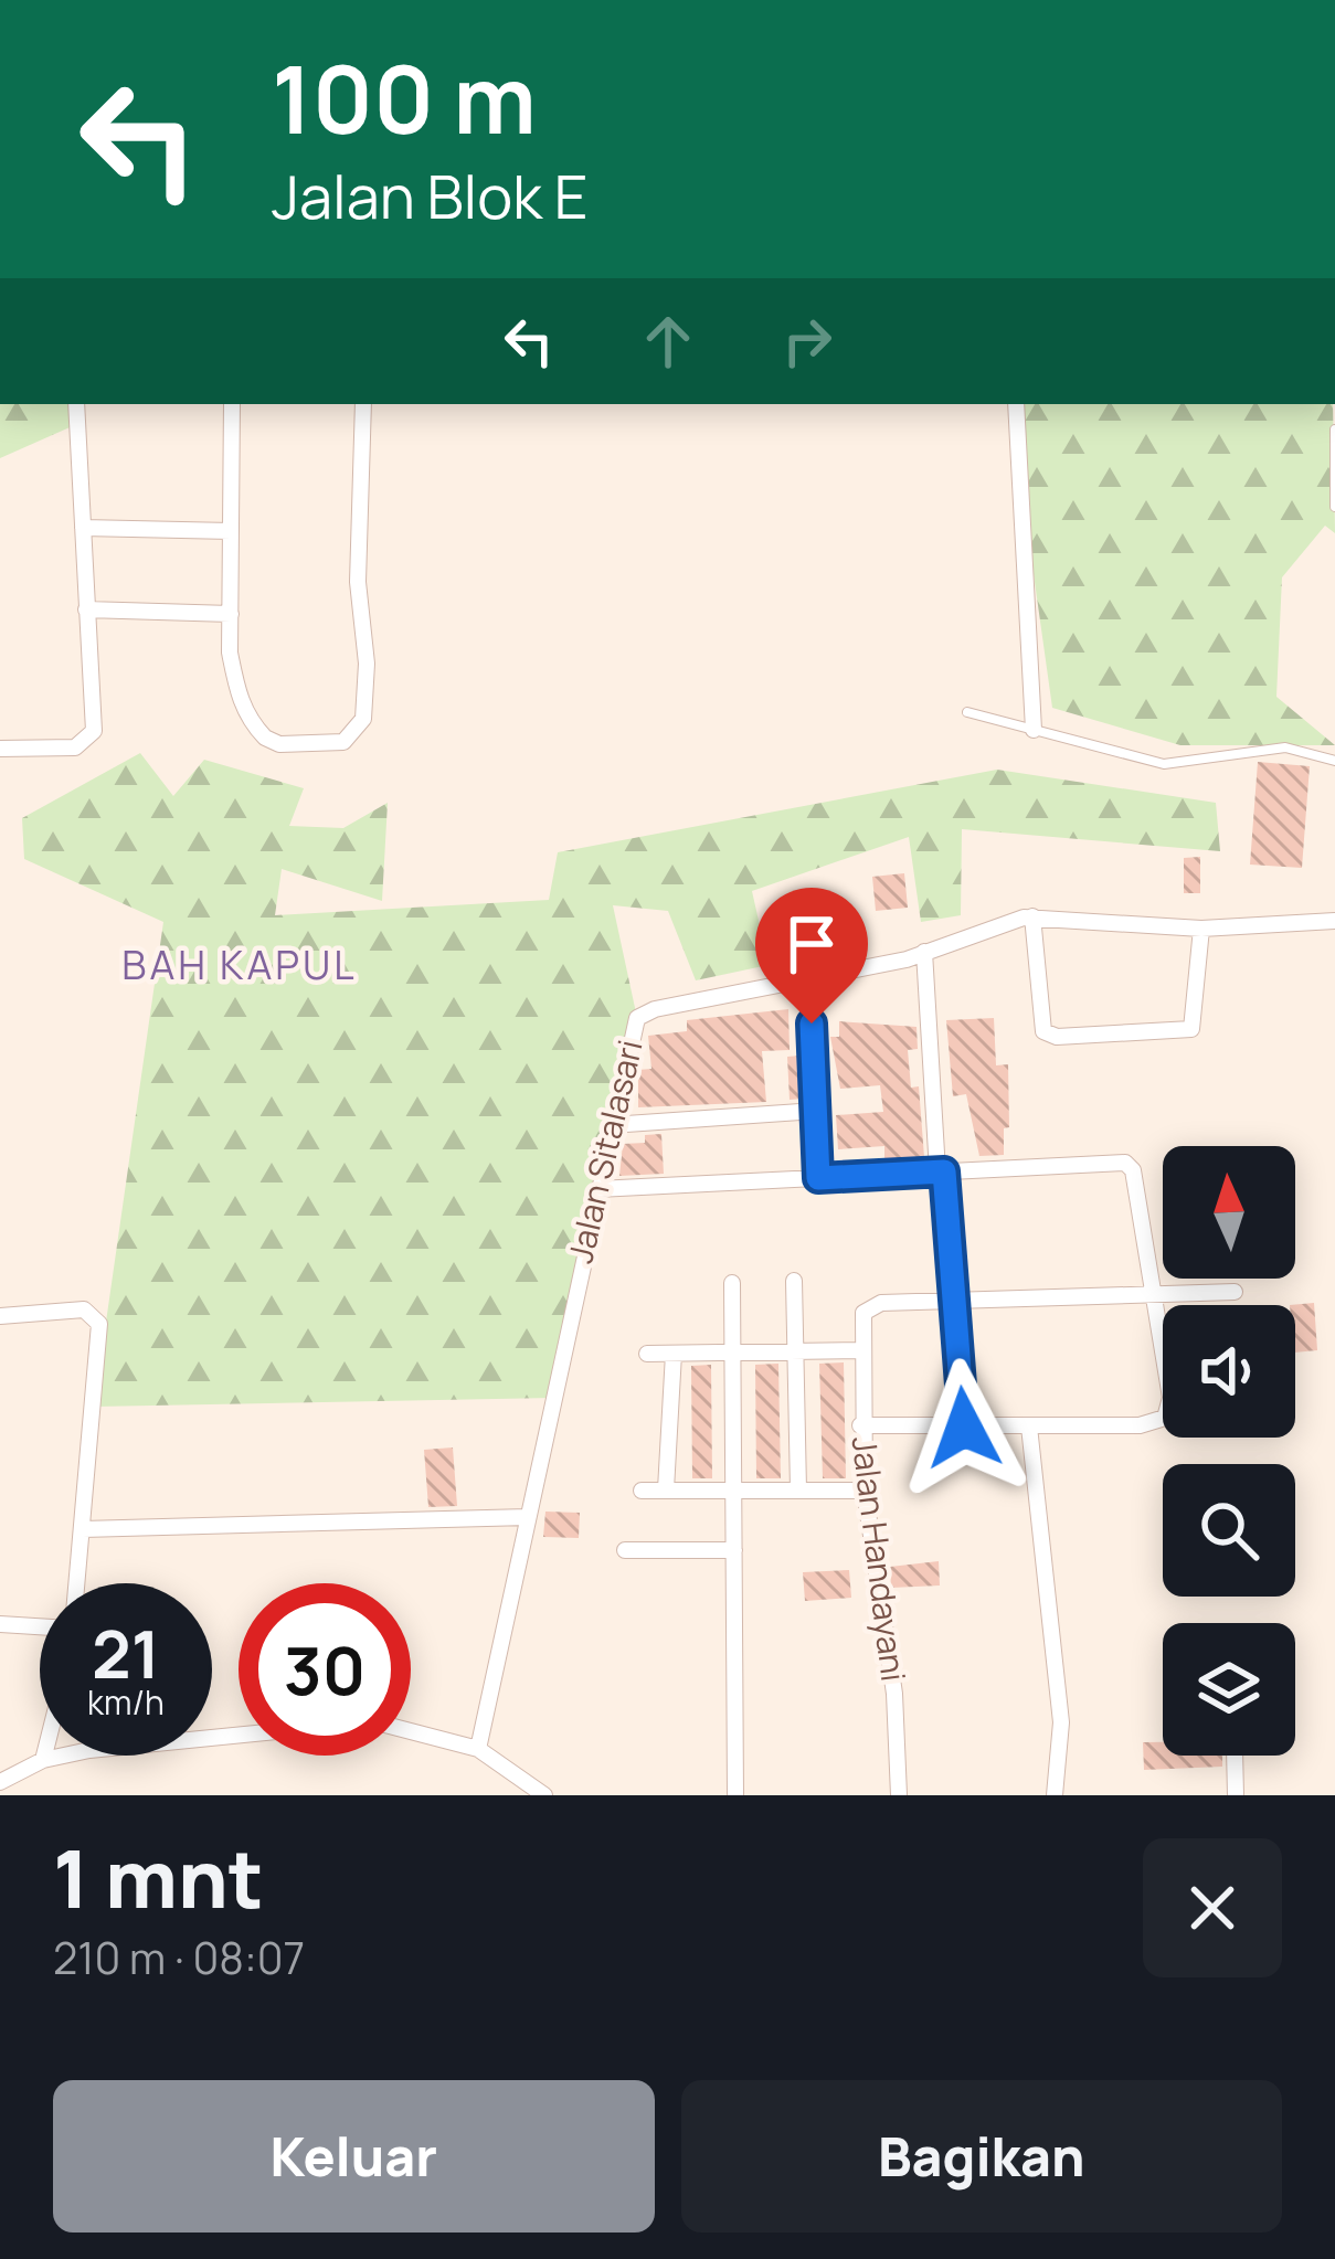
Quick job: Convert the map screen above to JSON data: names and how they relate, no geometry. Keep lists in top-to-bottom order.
{
  "streets": {
    "street": ["Jalan Sitalasari", "Jalan Handayani"]
  },
  "districts": ["BAH KAPUL"],
  "north": "top",
  "page": {
    "turn": ["100 m", "Jalan Blok E"],
    "speed": "21 km/h",
    "limit": "30",
    "heading": ["1 mnt", "210 m · 08:07"],
    "buttons": ["Keluar", "Bagikan"]
  }
}
